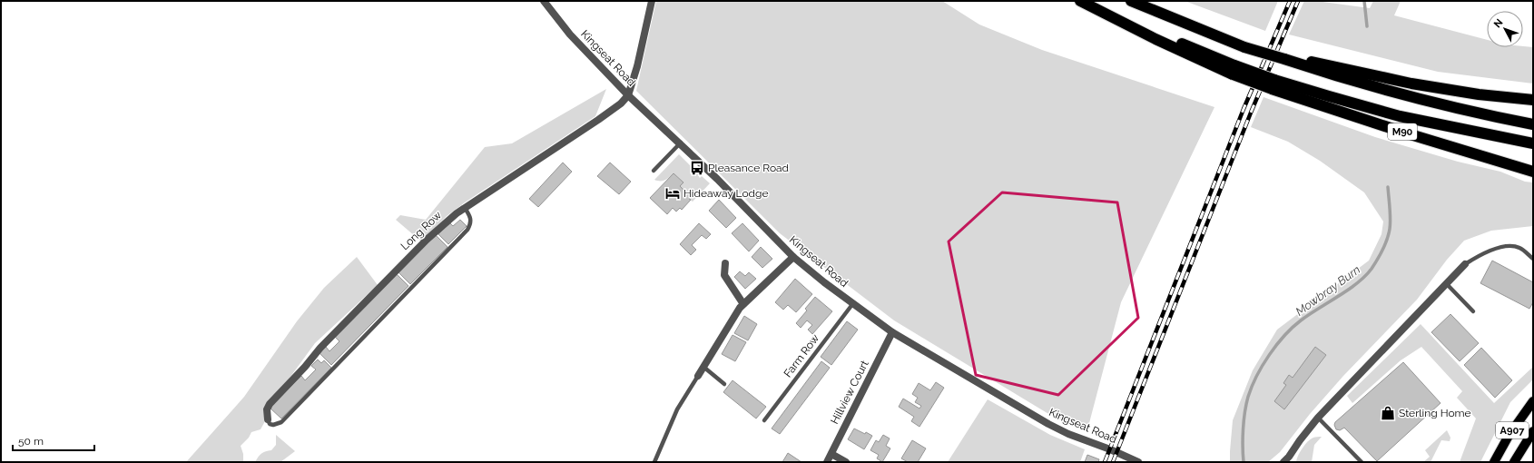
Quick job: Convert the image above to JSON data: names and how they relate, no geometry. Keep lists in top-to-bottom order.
{
  "streets": {
    "highway": ["M90"],
    "main road": ["A907"],
    "street": ["Kingseat Road", "Long Row", "Hillview Court"],
    "lane": ["Farm Row"]
  },
  "crossings": [
    ["Kingseat Road", "Long Row"],
    ["Kingseat Road", "Farm Row"],
    ["Kingseat Road", "Hillview Court"]
  ],
  "water": ["Mowbray Burn"],
  "places": {
    "bus stop": ["Pleasance Road"],
    "hotel": ["Hideaway Lodge"],
    "shop": ["Sterling Home"]
  },
  "scale_bar": "50 m",
  "north": "top left"
}
